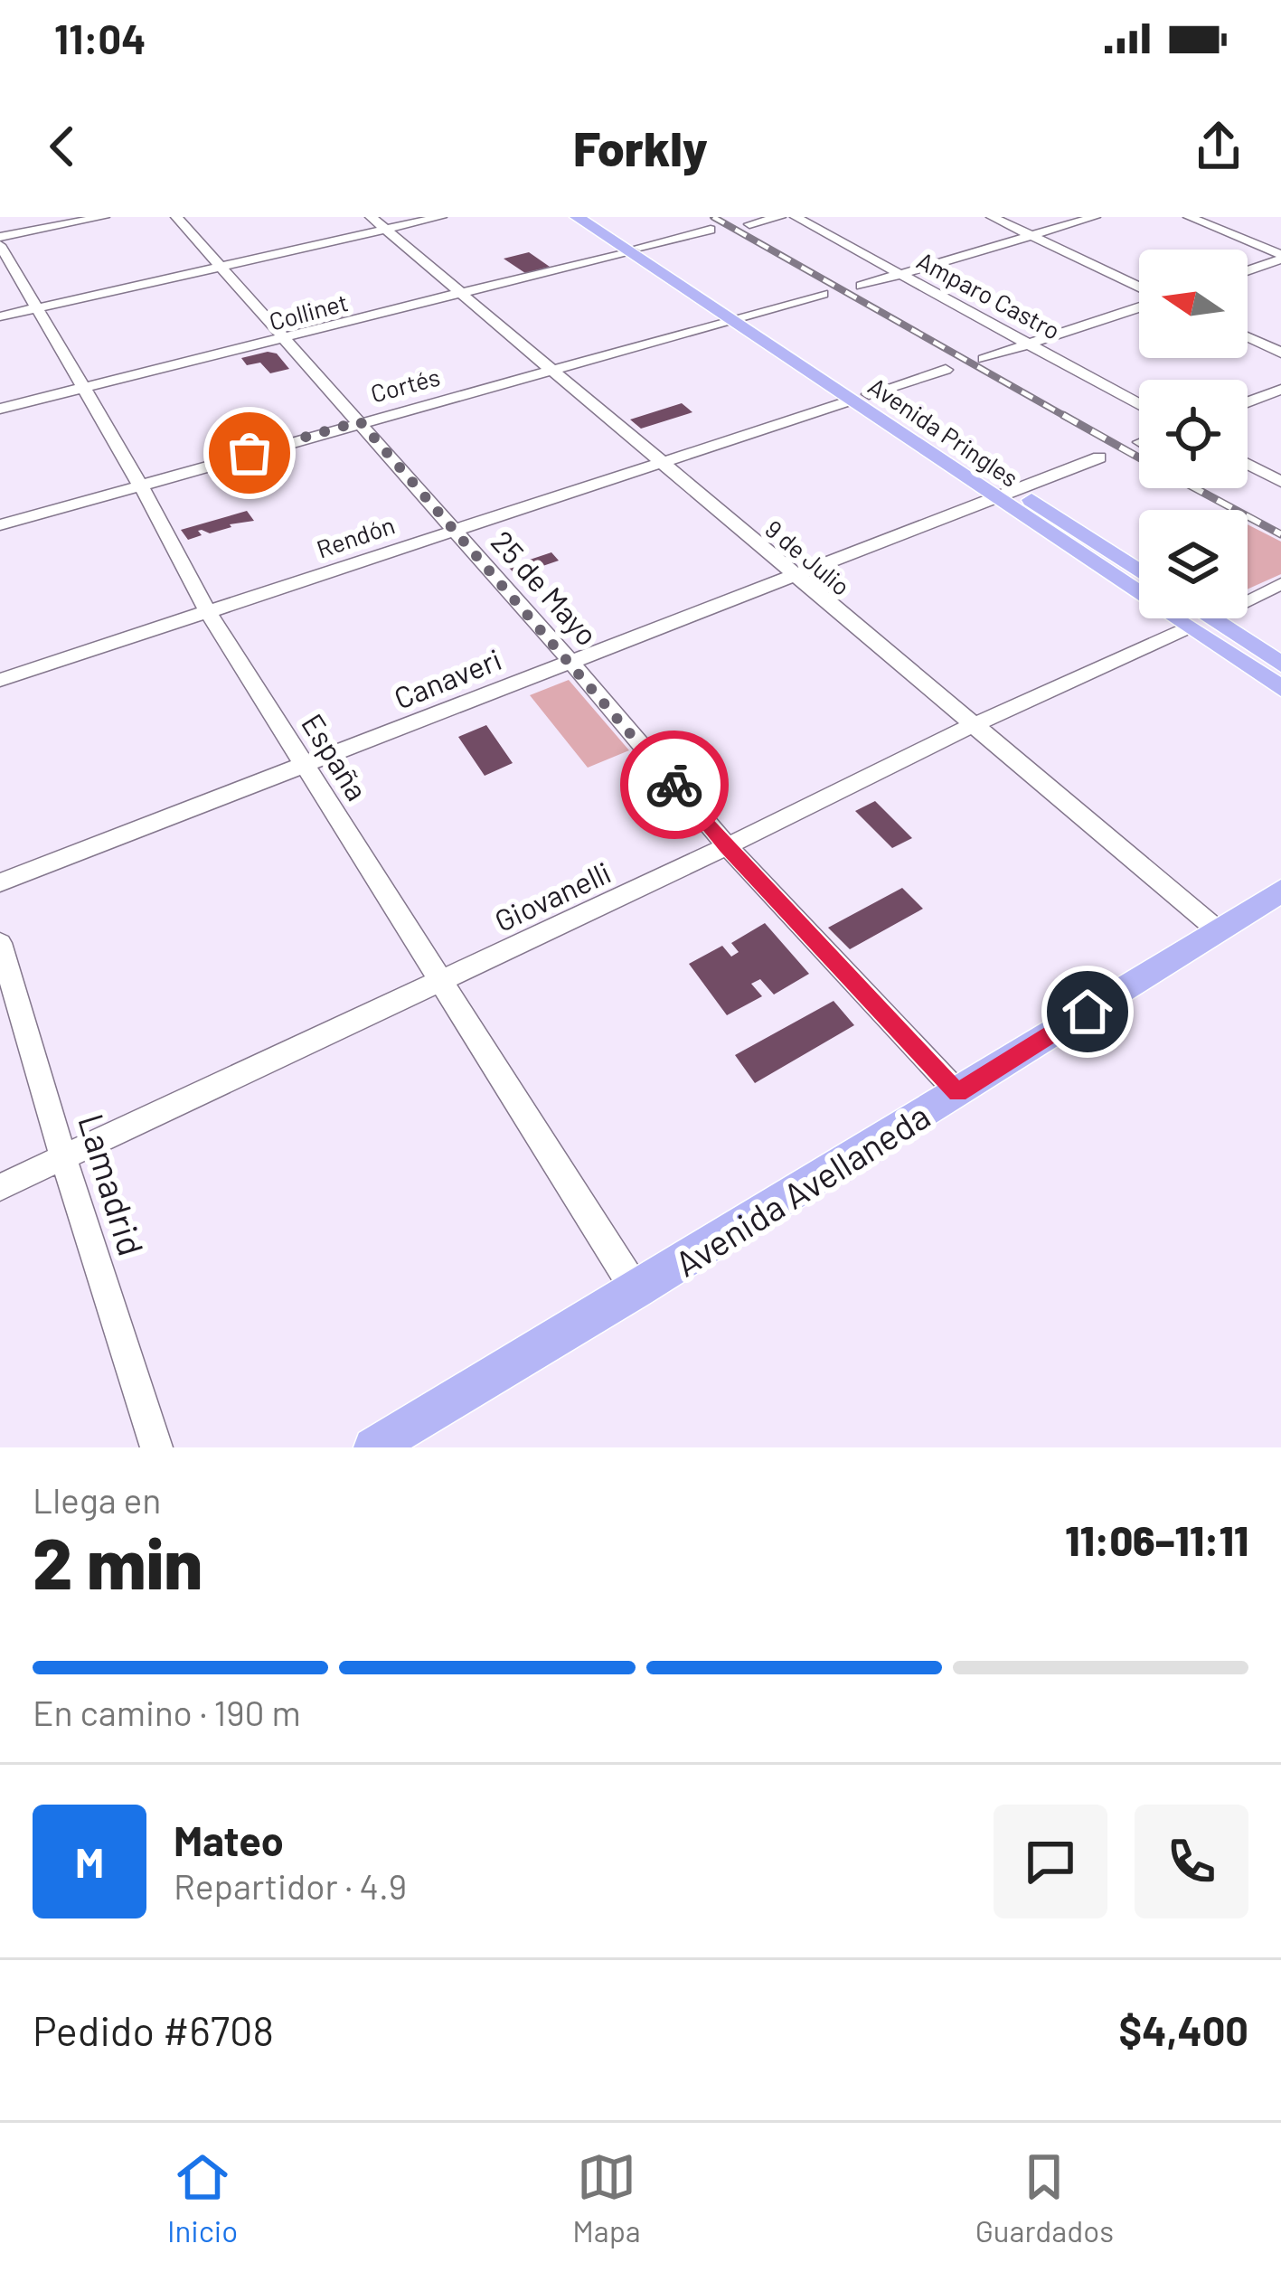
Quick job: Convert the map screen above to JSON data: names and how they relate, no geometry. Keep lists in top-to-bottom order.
{
  "streets": {
    "main road": ["Avenida Pringles", "Avenida Avellaneda"],
    "street": [
      "Amparo Castro",
      "Collinet",
      "Cortés",
      "Rendón",
      "9 de Julio",
      "25 de Mayo",
      "Canaveri",
      "España",
      "Giovanelli",
      "Lamadrid"
    ]
  },
  "crossings": [
    ["Collinet", "Avenida Pringles"],
    ["Collinet", "9 de Julio"],
    ["Collinet", "25 de Mayo"],
    ["Collinet", "España"],
    ["Cortés", "Avenida Pringles"],
    ["Cortés", "9 de Julio"],
    ["Cortés", "25 de Mayo"],
    ["Cortés", "España"],
    ["Avenida Pringles", "Rendón"],
    ["Avenida Pringles", "Canaveri"],
    ["Avenida Pringles", "Giovanelli"],
    ["Rendón", "9 de Julio"],
    ["Rendón", "25 de Mayo"],
    ["Rendón", "España"],
    ["9 de Julio", "Canaveri"],
    ["9 de Julio", "Giovanelli"],
    ["9 de Julio", "Avenida Avellaneda"],
    ["25 de Mayo", "Canaveri"],
    ["25 de Mayo", "Giovanelli"],
    ["25 de Mayo", "Avenida Avellaneda"],
    ["Canaveri", "España"],
    ["España", "Giovanelli"],
    ["España", "Avenida Avellaneda"],
    ["Giovanelli", "Lamadrid"]
  ],
  "north": "left",
  "page": {
    "status": "11:04",
    "header": "Forkly",
    "heading": ["2 min", "Llega en", "11:06–11:11"],
    "panel": [
      "Mateo",
      "Repartidor · 4.9",
      "Pedido #6708",
      "$4,400"
    ],
    "bar": "En camino · 190 m",
    "round": "M",
    "tabs": ["Inicio", "Mapa", "Guardados"]
  }
}
